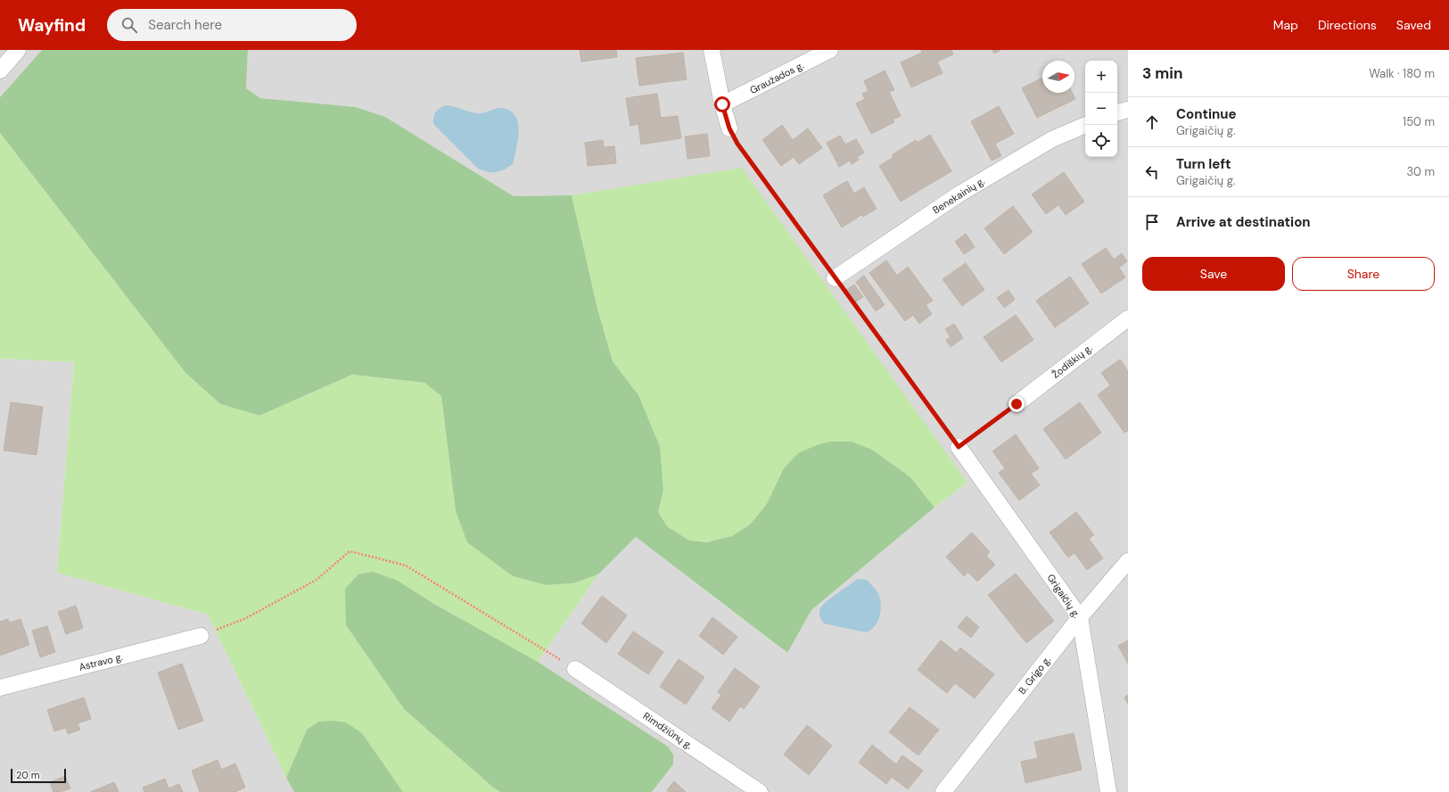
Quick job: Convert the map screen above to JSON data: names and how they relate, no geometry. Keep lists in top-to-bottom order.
{
  "streets": {
    "street": [
      "Graužados g.",
      "Benekainių g.",
      "Žodiškių g.",
      "Grigaičių g.",
      "Astravo g.",
      "B. Grigo g.",
      "Rimdžiūnų g."
    ]
  },
  "crossings": [
    ["Grigaičių g.", "B. Grigo g."]
  ],
  "scale_bar": "20 m",
  "north": "right",
  "page": {
    "header": "Wayfind",
    "search": "Search here",
    "nav": ["Map", "Directions", "Saved"],
    "heading": ["3 min", "Walk · 180 m"],
    "map_buttons": ["+", "−"],
    "list": [
      ["Continue", "Grigaičių g.", "150 m"],
      ["Turn left", "Grigaičių g.", "30 m"],
      "Arrive at destination"
    ],
    "buttons": ["Save", "Share"],
    "scale": "20 m"
  }
}
